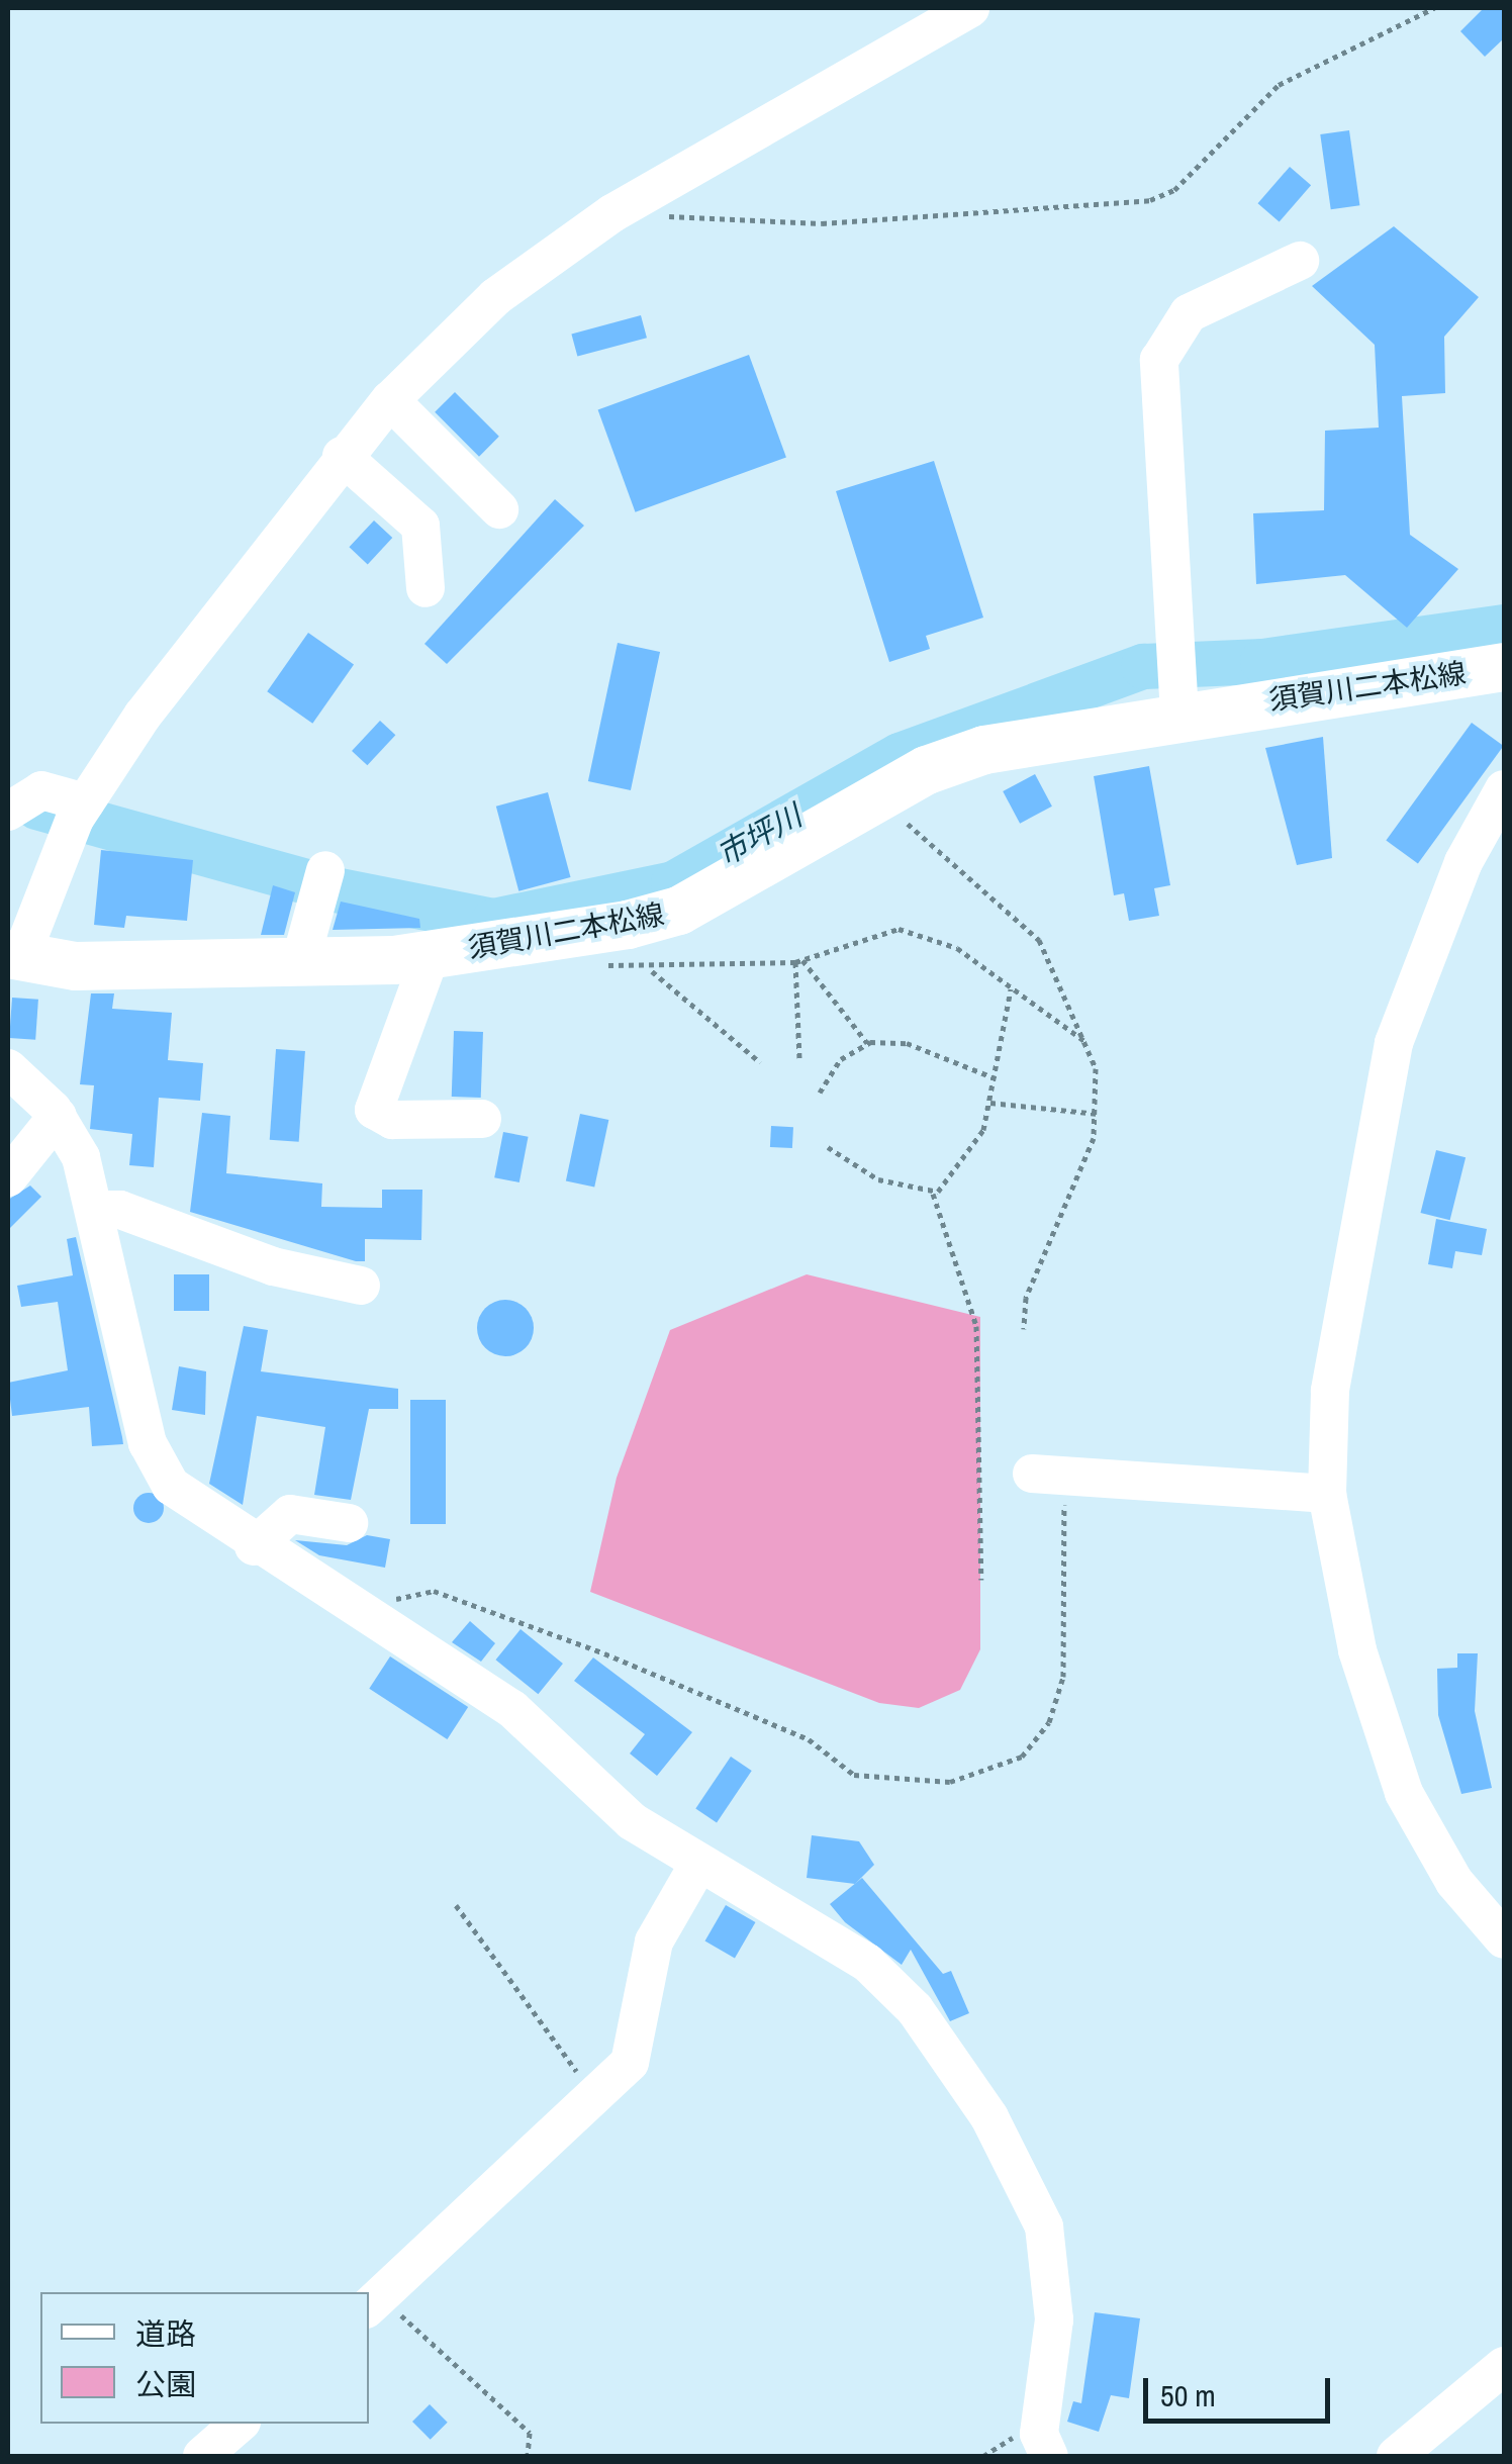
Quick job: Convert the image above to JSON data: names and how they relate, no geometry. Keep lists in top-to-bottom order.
{
  "streets": {
    "main road": ["須賀川二本松線"]
  },
  "water": ["市坪川"],
  "legend": ["道路", "公園"],
  "scale_bar": "50 m"
}
